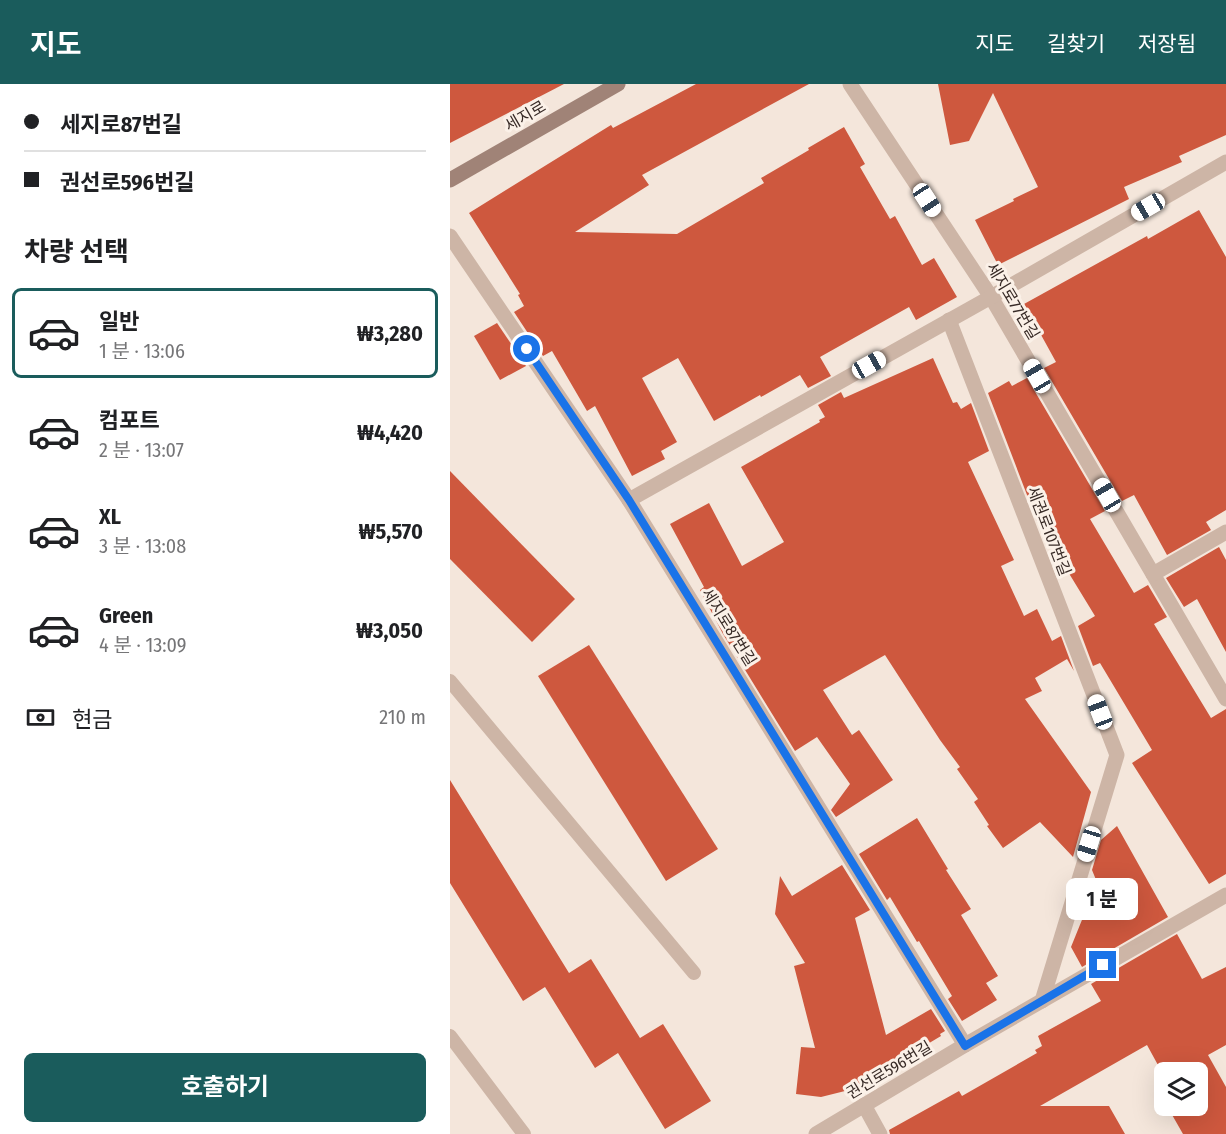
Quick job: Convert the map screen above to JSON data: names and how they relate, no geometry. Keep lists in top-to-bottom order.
{
  "streets": {
    "street": [
      "세지로",
      "세지로77번길",
      "세권로107번길",
      "세지로87번길",
      "권선로596번길"
    ]
  },
  "crossings": [
    ["세권로107번길", "권선로596번길"],
    ["세지로87번길", "권선로596번길"]
  ],
  "page": {
    "header": "지도",
    "nav": ["지도", "길찾기", "저장됨"],
    "banner": ["세지로87번길", "권선로596번길"],
    "heading": "차량 선택",
    "list": [
      {
        "name": "일반",
        "note": "1 분 · 13:06",
        "value": "₩3,280"
      },
      {
        "name": "컴포트",
        "note": "2 분 · 13:07",
        "value": "₩4,420"
      },
      {
        "name": "XL",
        "note": "3 분 · 13:08",
        "value": "₩5,570"
      },
      {
        "name": "Green",
        "note": "4 분 · 13:09",
        "value": "₩3,050"
      }
    ],
    "pay": ["현금", "210 m"],
    "bubble": "1 분",
    "buttons": "호출하기"
  }
}
